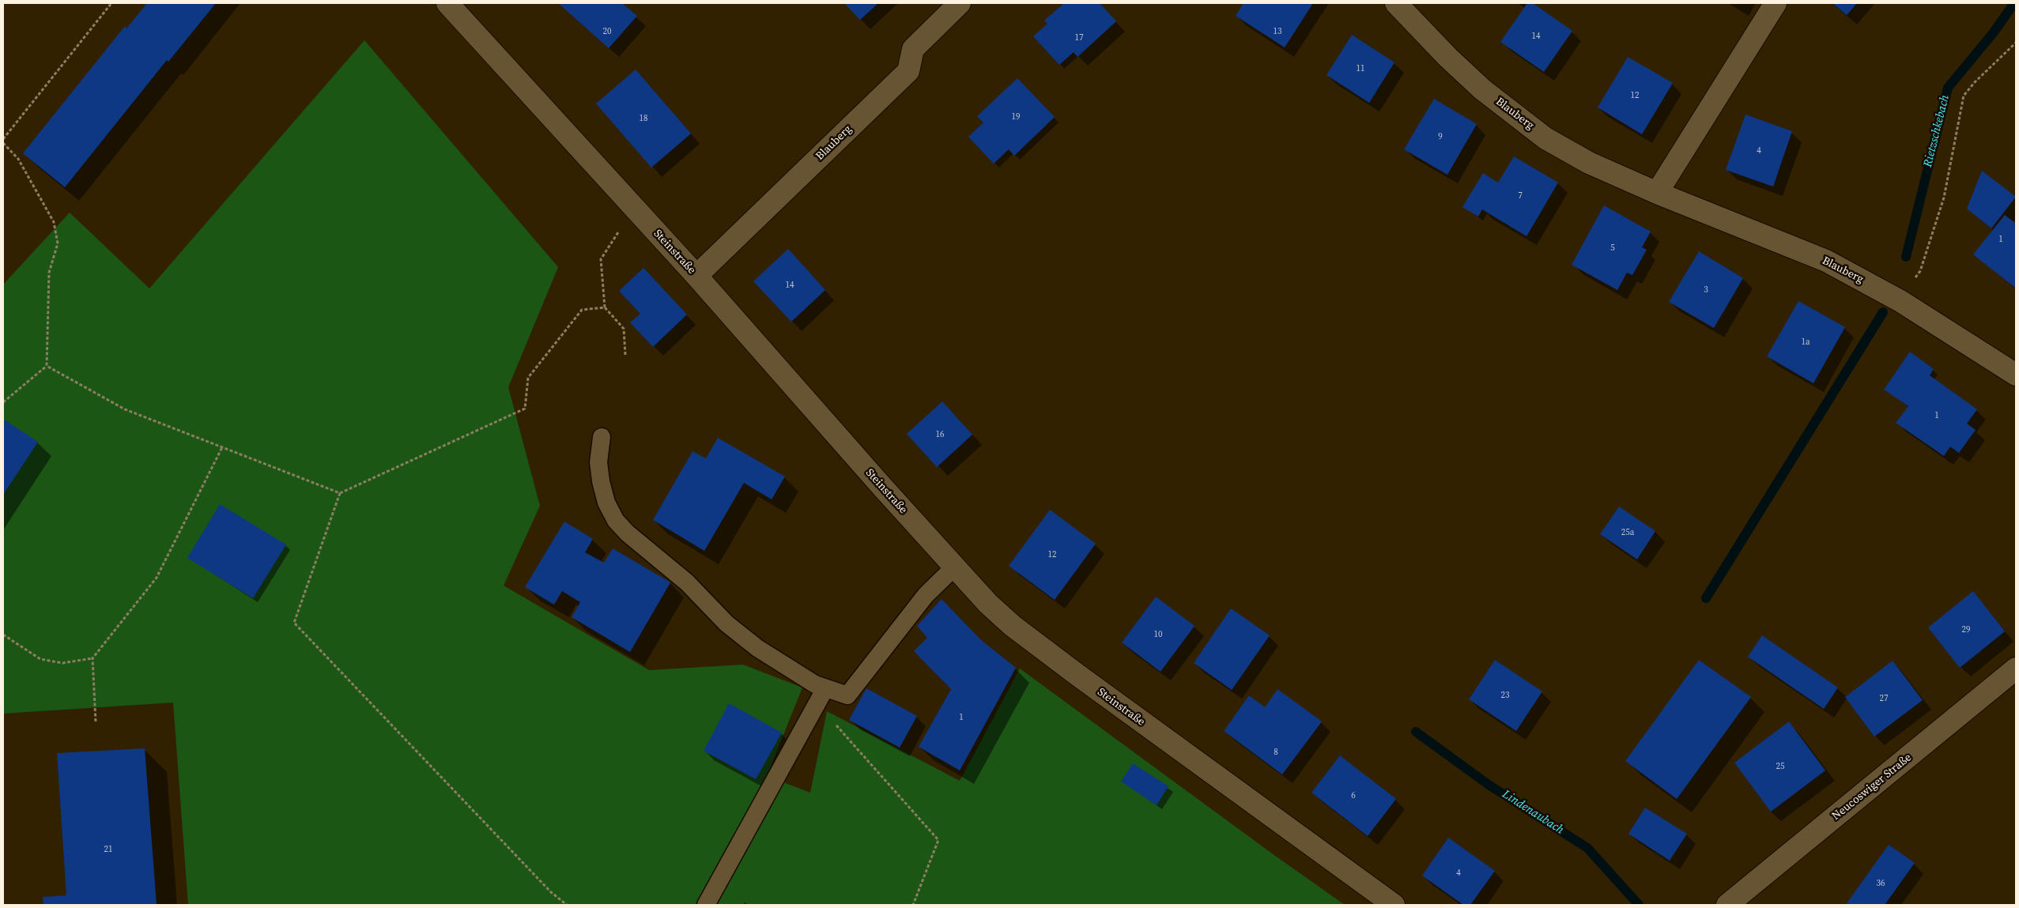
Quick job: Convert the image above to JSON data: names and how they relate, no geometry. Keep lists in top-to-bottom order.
{
  "streets": {
    "street": ["Blauberg", "Steinstraße", "Neucoswiger Straße"]
  },
  "crossings": [
    ["Blauberg", "Steinstraße"]
  ],
  "water": ["Rietzschkebach", "Lindenaubach"],
  "house_numbers": [
    "20",
    "13",
    "14",
    "17",
    "11",
    "12",
    "19",
    "18",
    "9",
    "4",
    "7",
    "1",
    "5",
    "14",
    "3",
    "1a",
    "1",
    "16",
    "25a",
    "12",
    "29",
    "10",
    "23",
    "27",
    "1",
    "8",
    "25",
    "6",
    "21",
    "4",
    "36"
  ]
}
